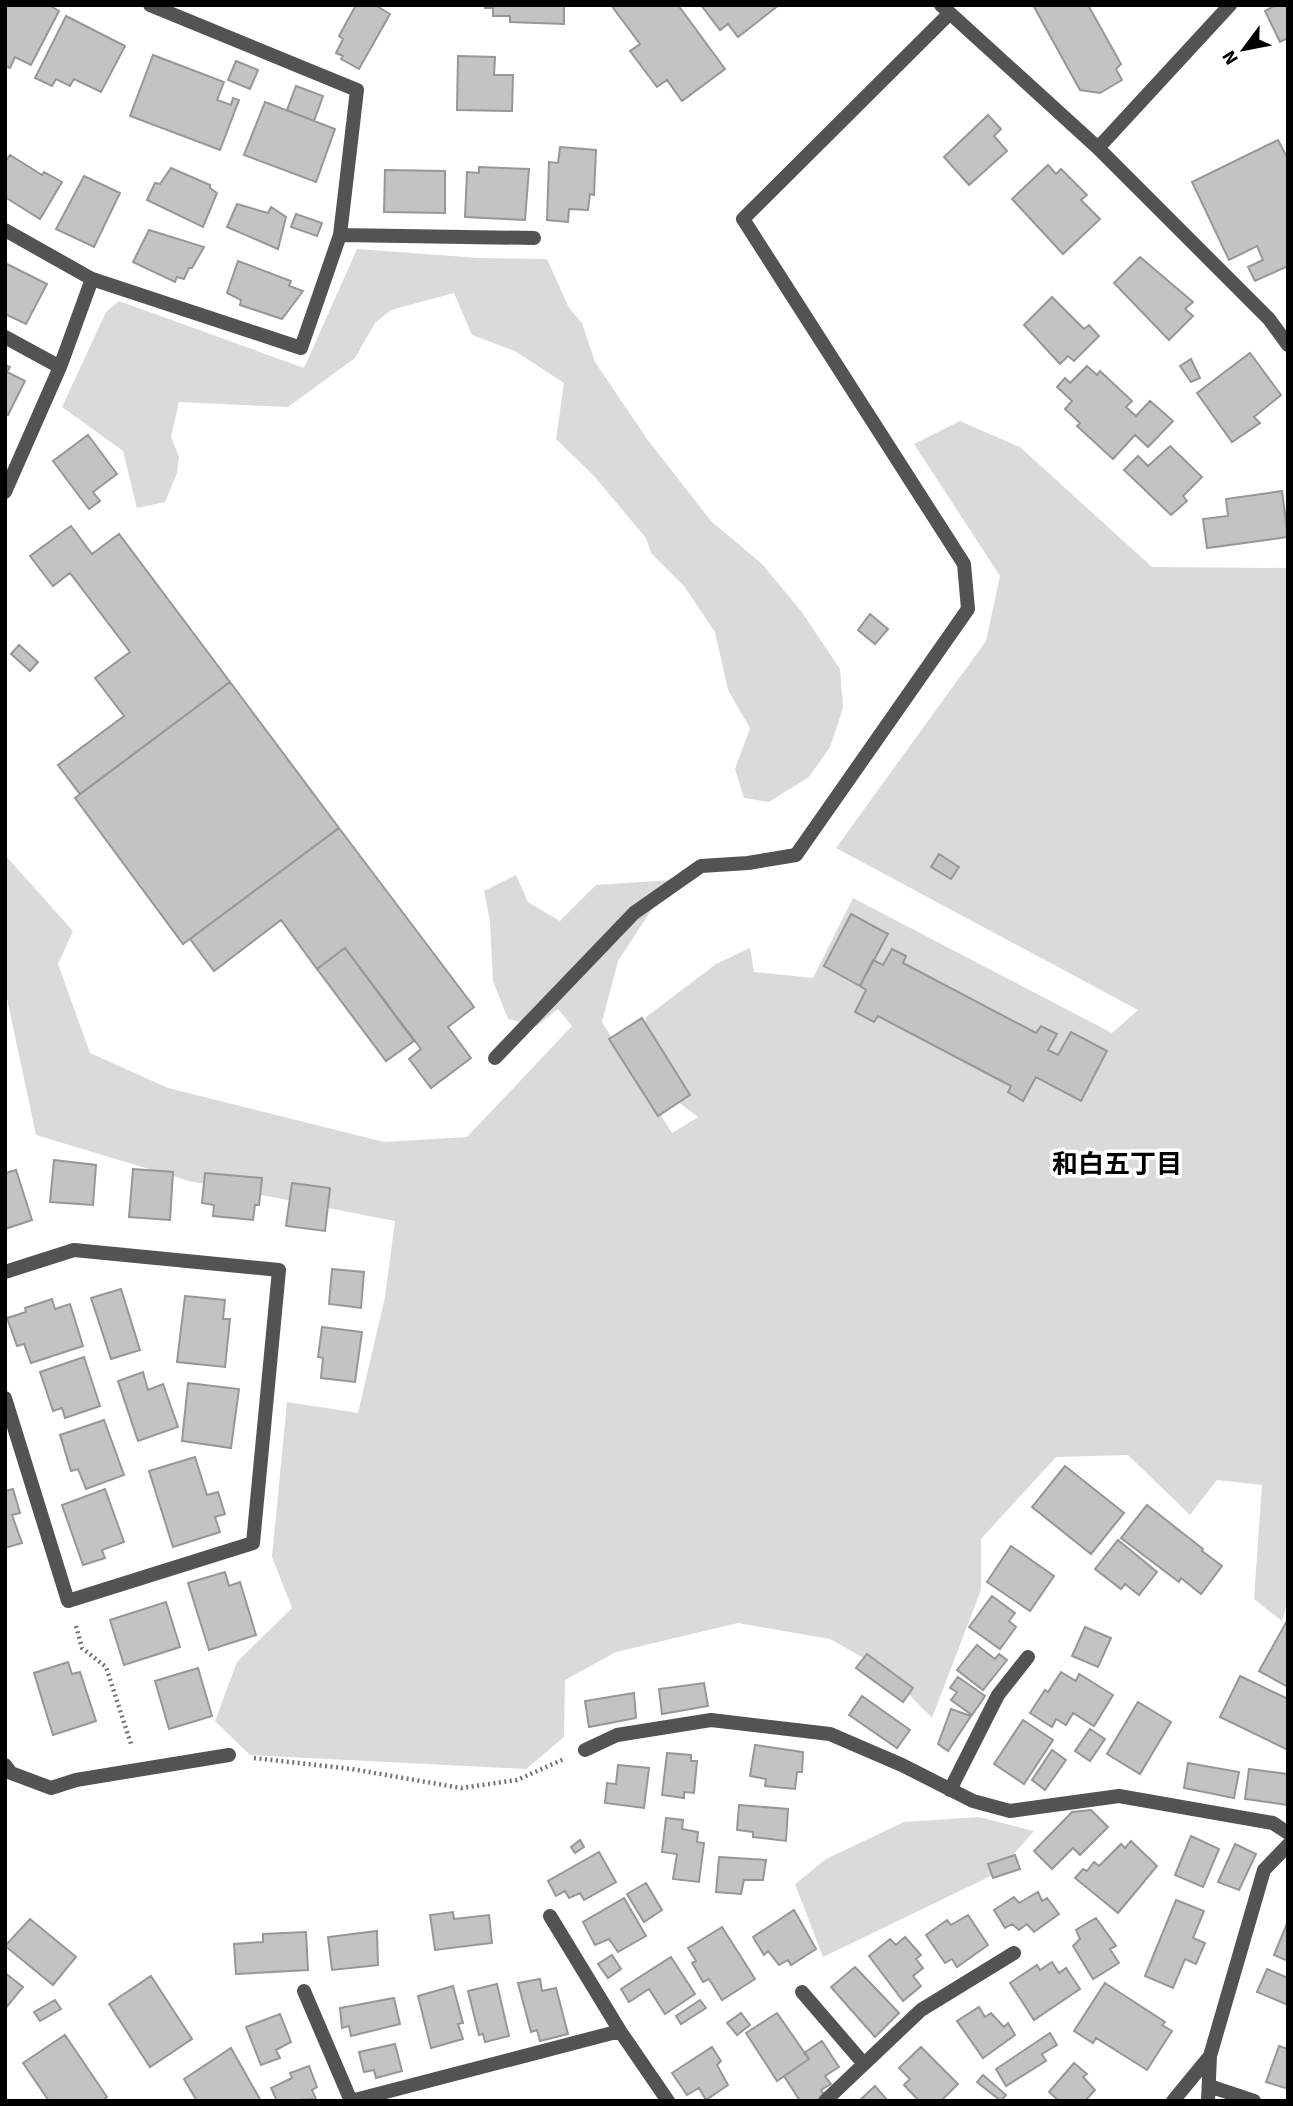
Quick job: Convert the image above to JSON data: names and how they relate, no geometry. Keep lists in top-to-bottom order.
{
  "districts": ["和白五丁目"],
  "north": "bottom left"
}
